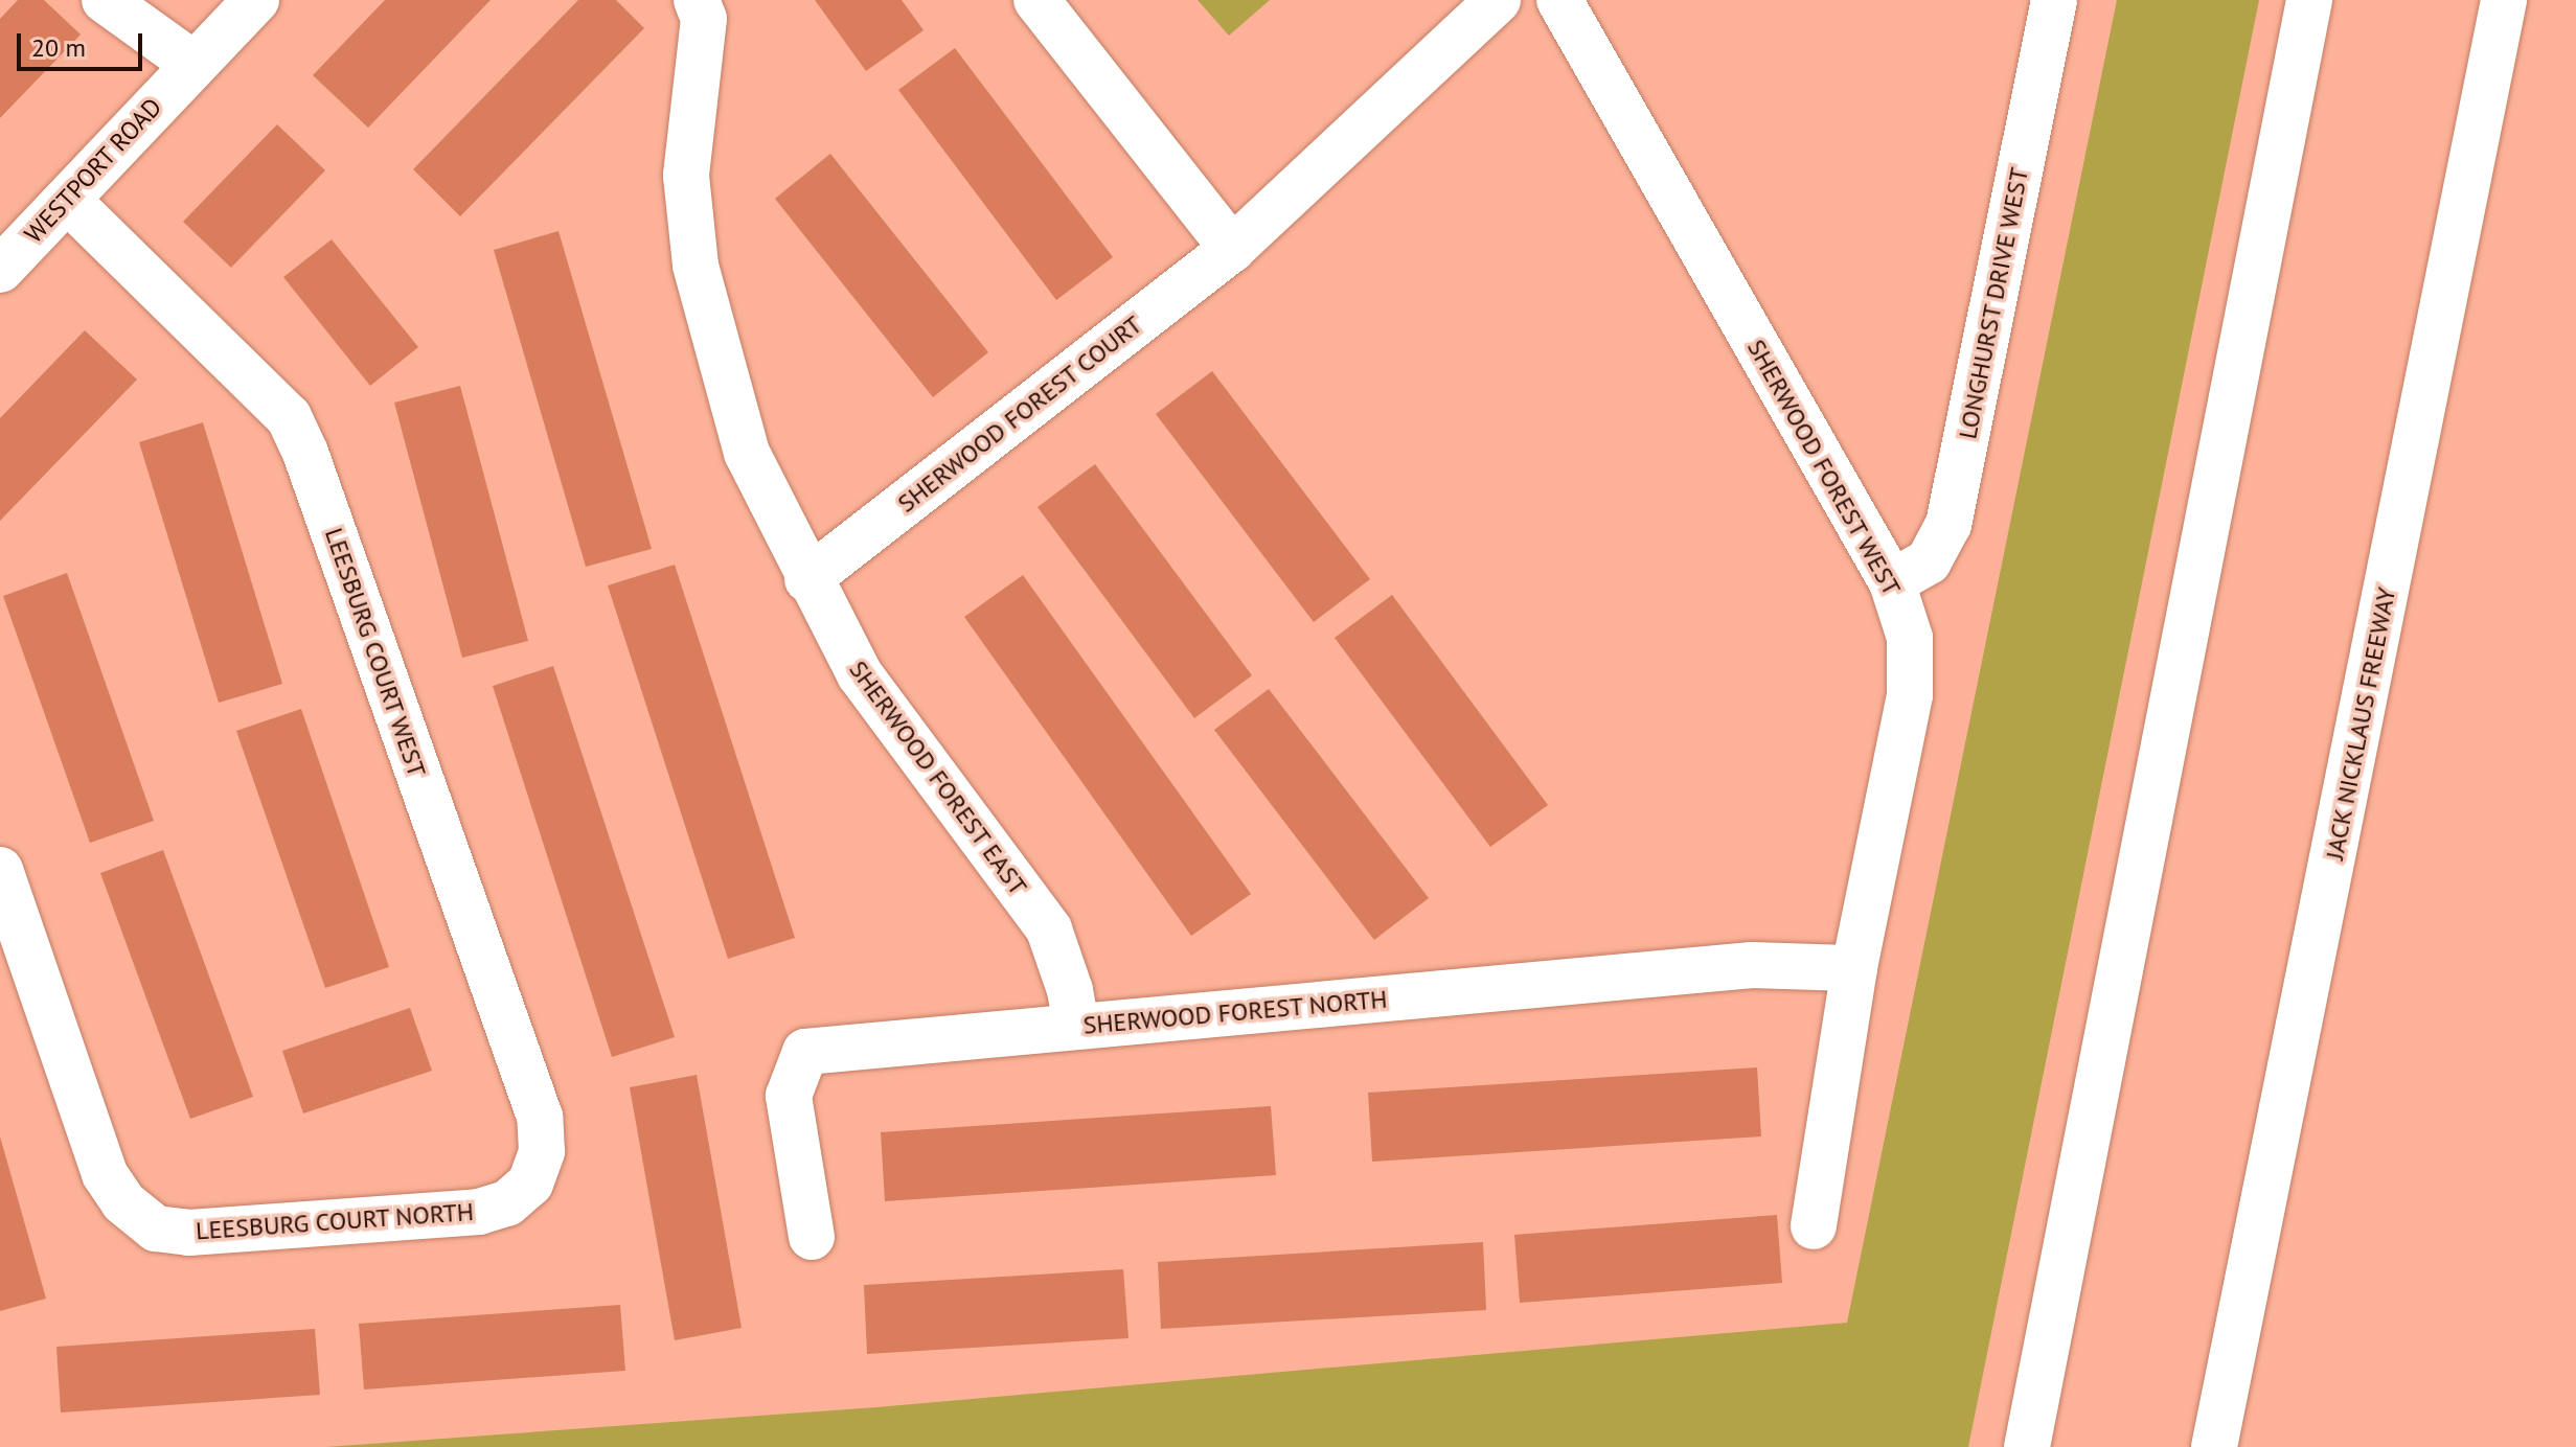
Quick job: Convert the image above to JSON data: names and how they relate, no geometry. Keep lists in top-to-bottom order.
{
  "streets": {
    "main road": [
      "WESTPORT ROAD",
      "LONGHURST DRIVE WEST",
      "SHERWOOD FOREST COURT",
      "SHERWOOD FOREST WEST",
      "LEESBURG COURT WEST",
      "JACK NICKLAUS FREEWAY",
      "SHERWOOD FOREST EAST",
      "SHERWOOD FOREST NORTH",
      "LEESBURG COURT NORTH"
    ]
  },
  "crossings": [
    ["WESTPORT ROAD", "LEESBURG COURT WEST"],
    ["LONGHURST DRIVE WEST", "SHERWOOD FOREST WEST"],
    ["SHERWOOD FOREST COURT", "SHERWOOD FOREST EAST"],
    ["SHERWOOD FOREST WEST", "SHERWOOD FOREST NORTH"],
    ["LEESBURG COURT WEST", "LEESBURG COURT NORTH"],
    ["SHERWOOD FOREST EAST", "SHERWOOD FOREST NORTH"]
  ],
  "scale_bar": "20 m"
}
